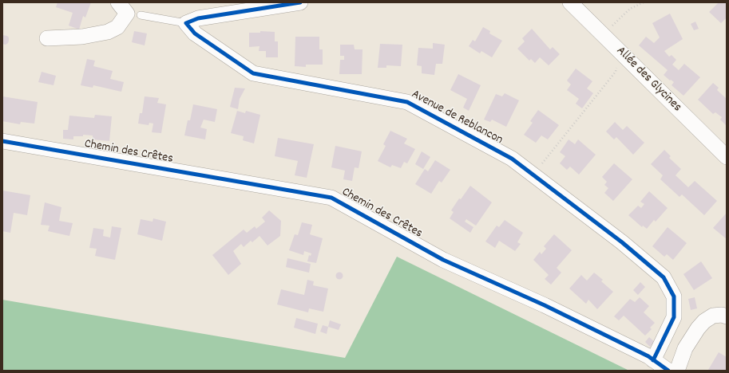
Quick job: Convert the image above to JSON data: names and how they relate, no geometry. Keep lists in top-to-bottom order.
{
  "streets": {
    "street": ["Allée des Glycines", "Avenue de Reblancon", "Chemin des Crêtes"]
  },
  "crossings": [
    ["Avenue de Reblancon", "Chemin des Crêtes"]
  ]
}
